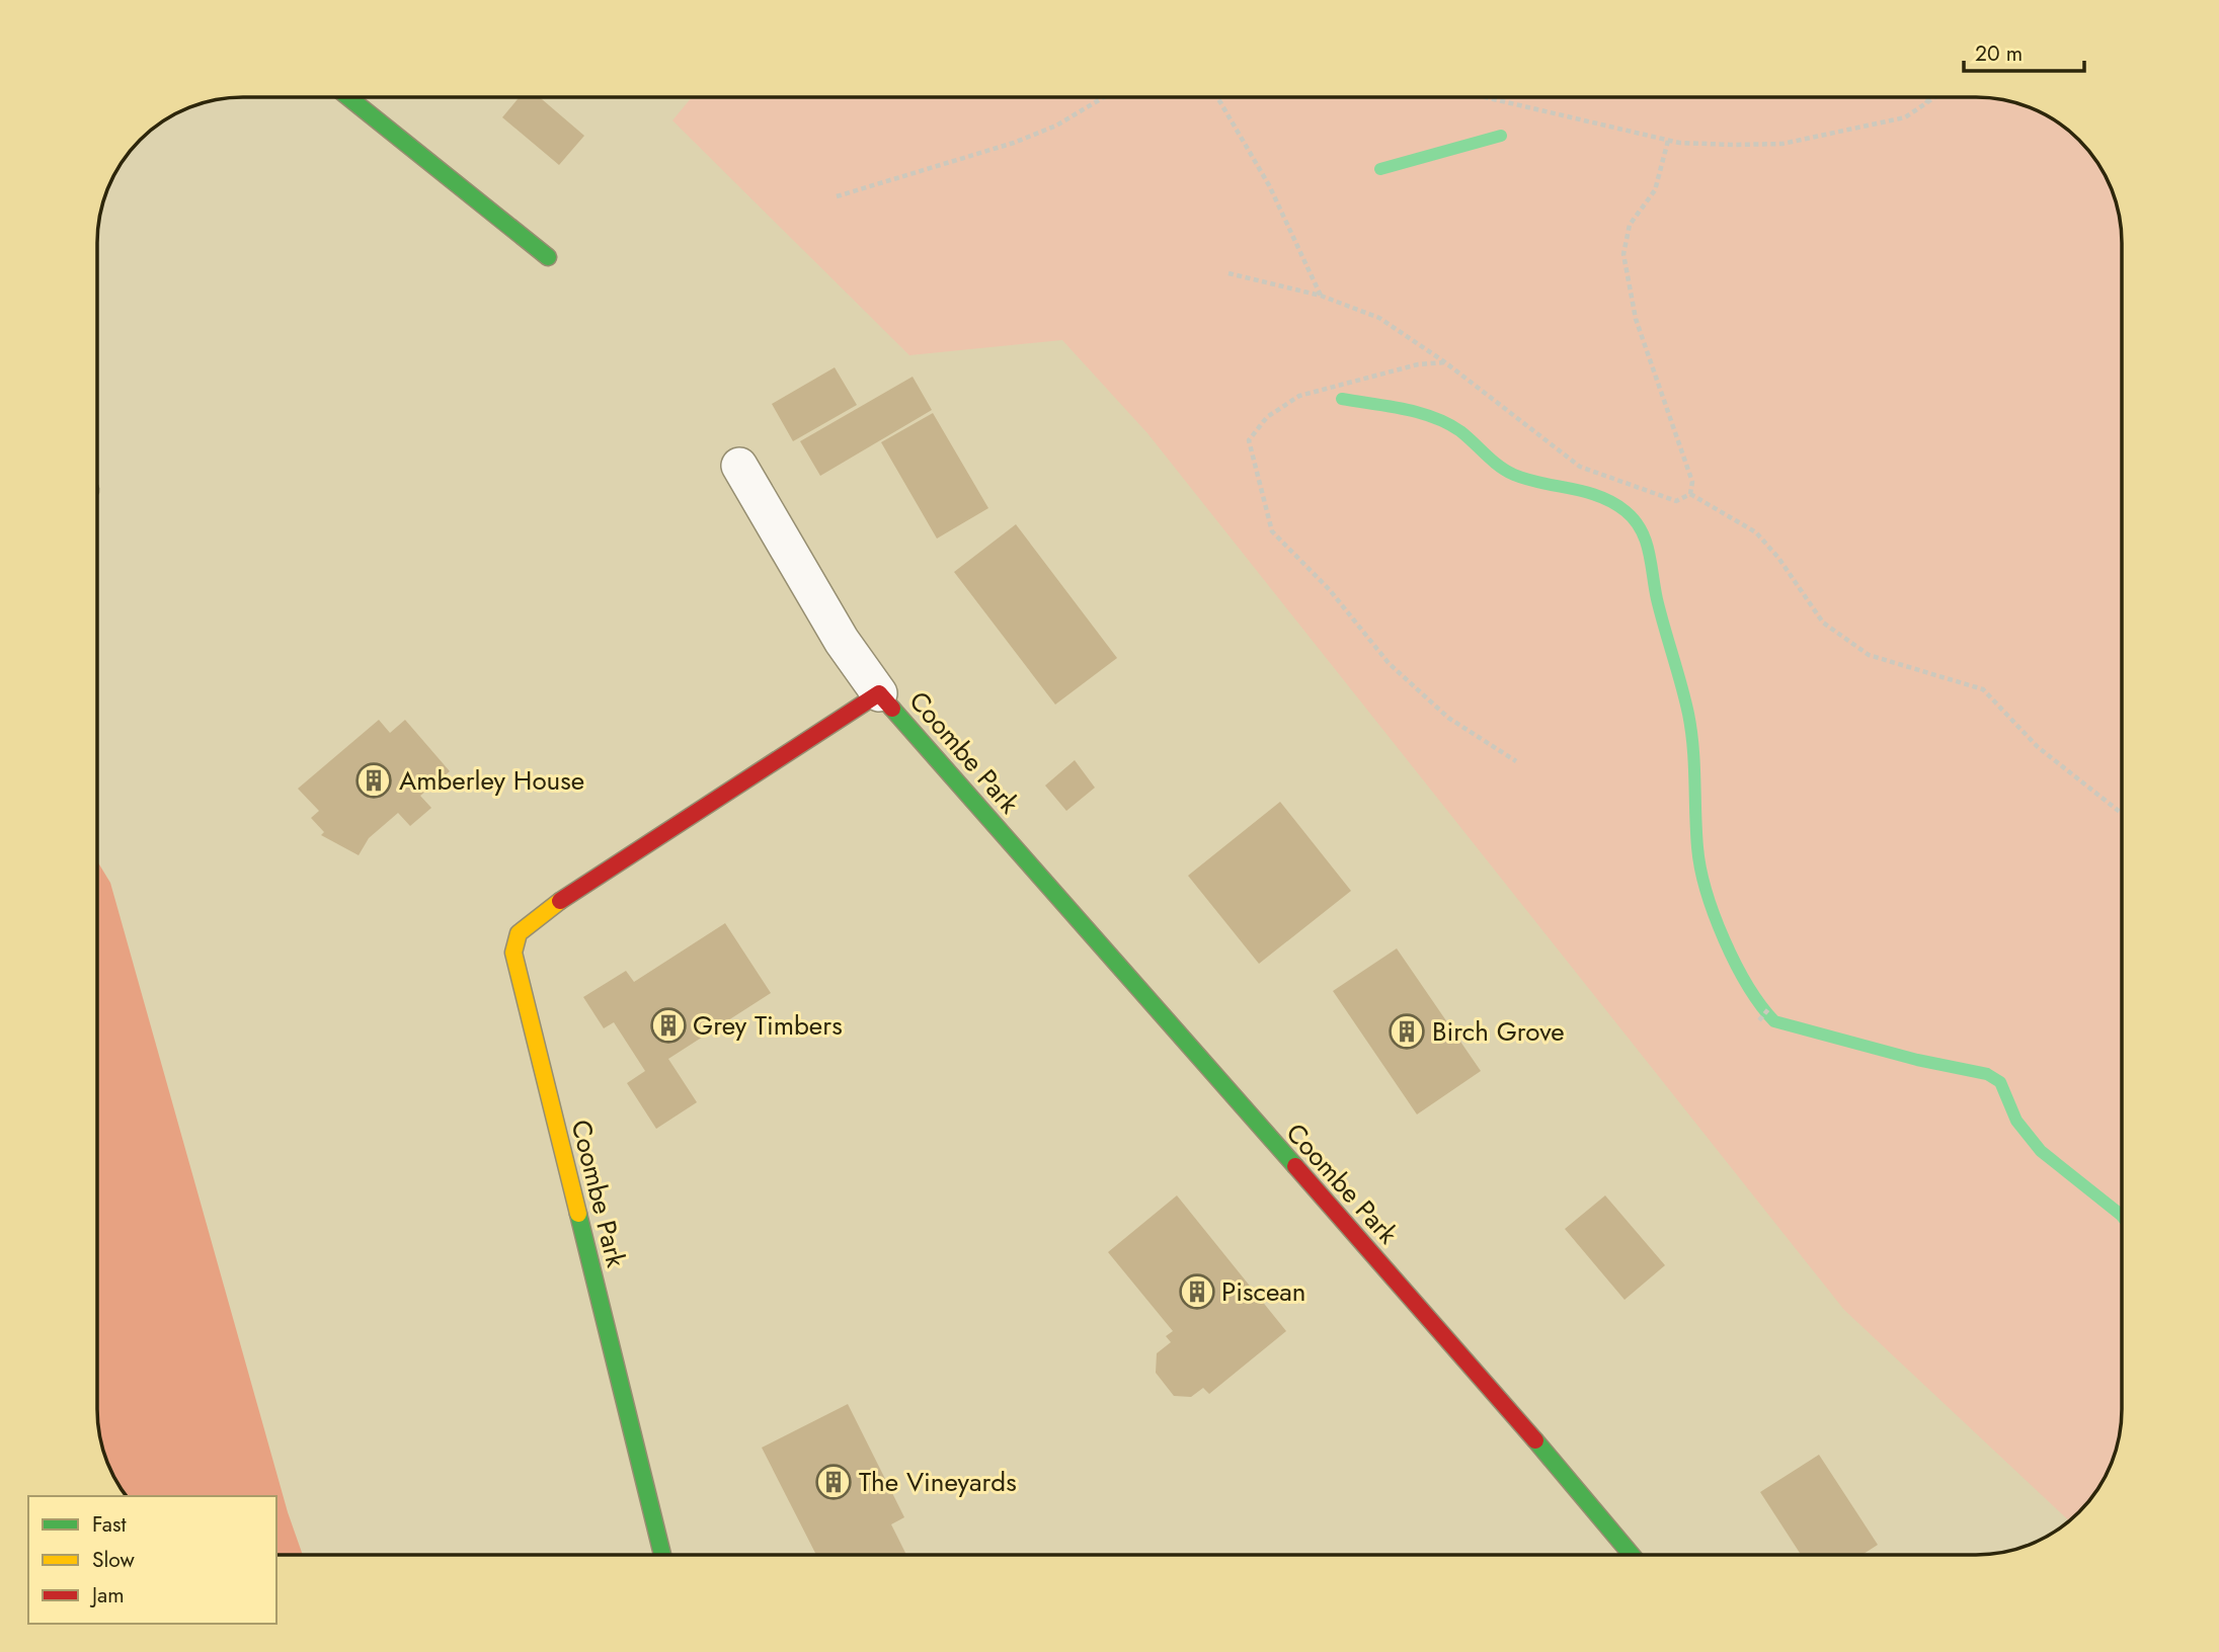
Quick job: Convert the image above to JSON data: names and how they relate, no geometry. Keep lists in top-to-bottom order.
{
  "streets": {
    "street": ["Coombe Park"]
  },
  "places": {
    "building": [
      "Amberley House",
      "Grey Timbers",
      "Birch Grove",
      "Piscean",
      "The Vineyards"
    ]
  },
  "legend": ["Fast", "Slow", "Jam"],
  "scale_bar": "20 m"
}
